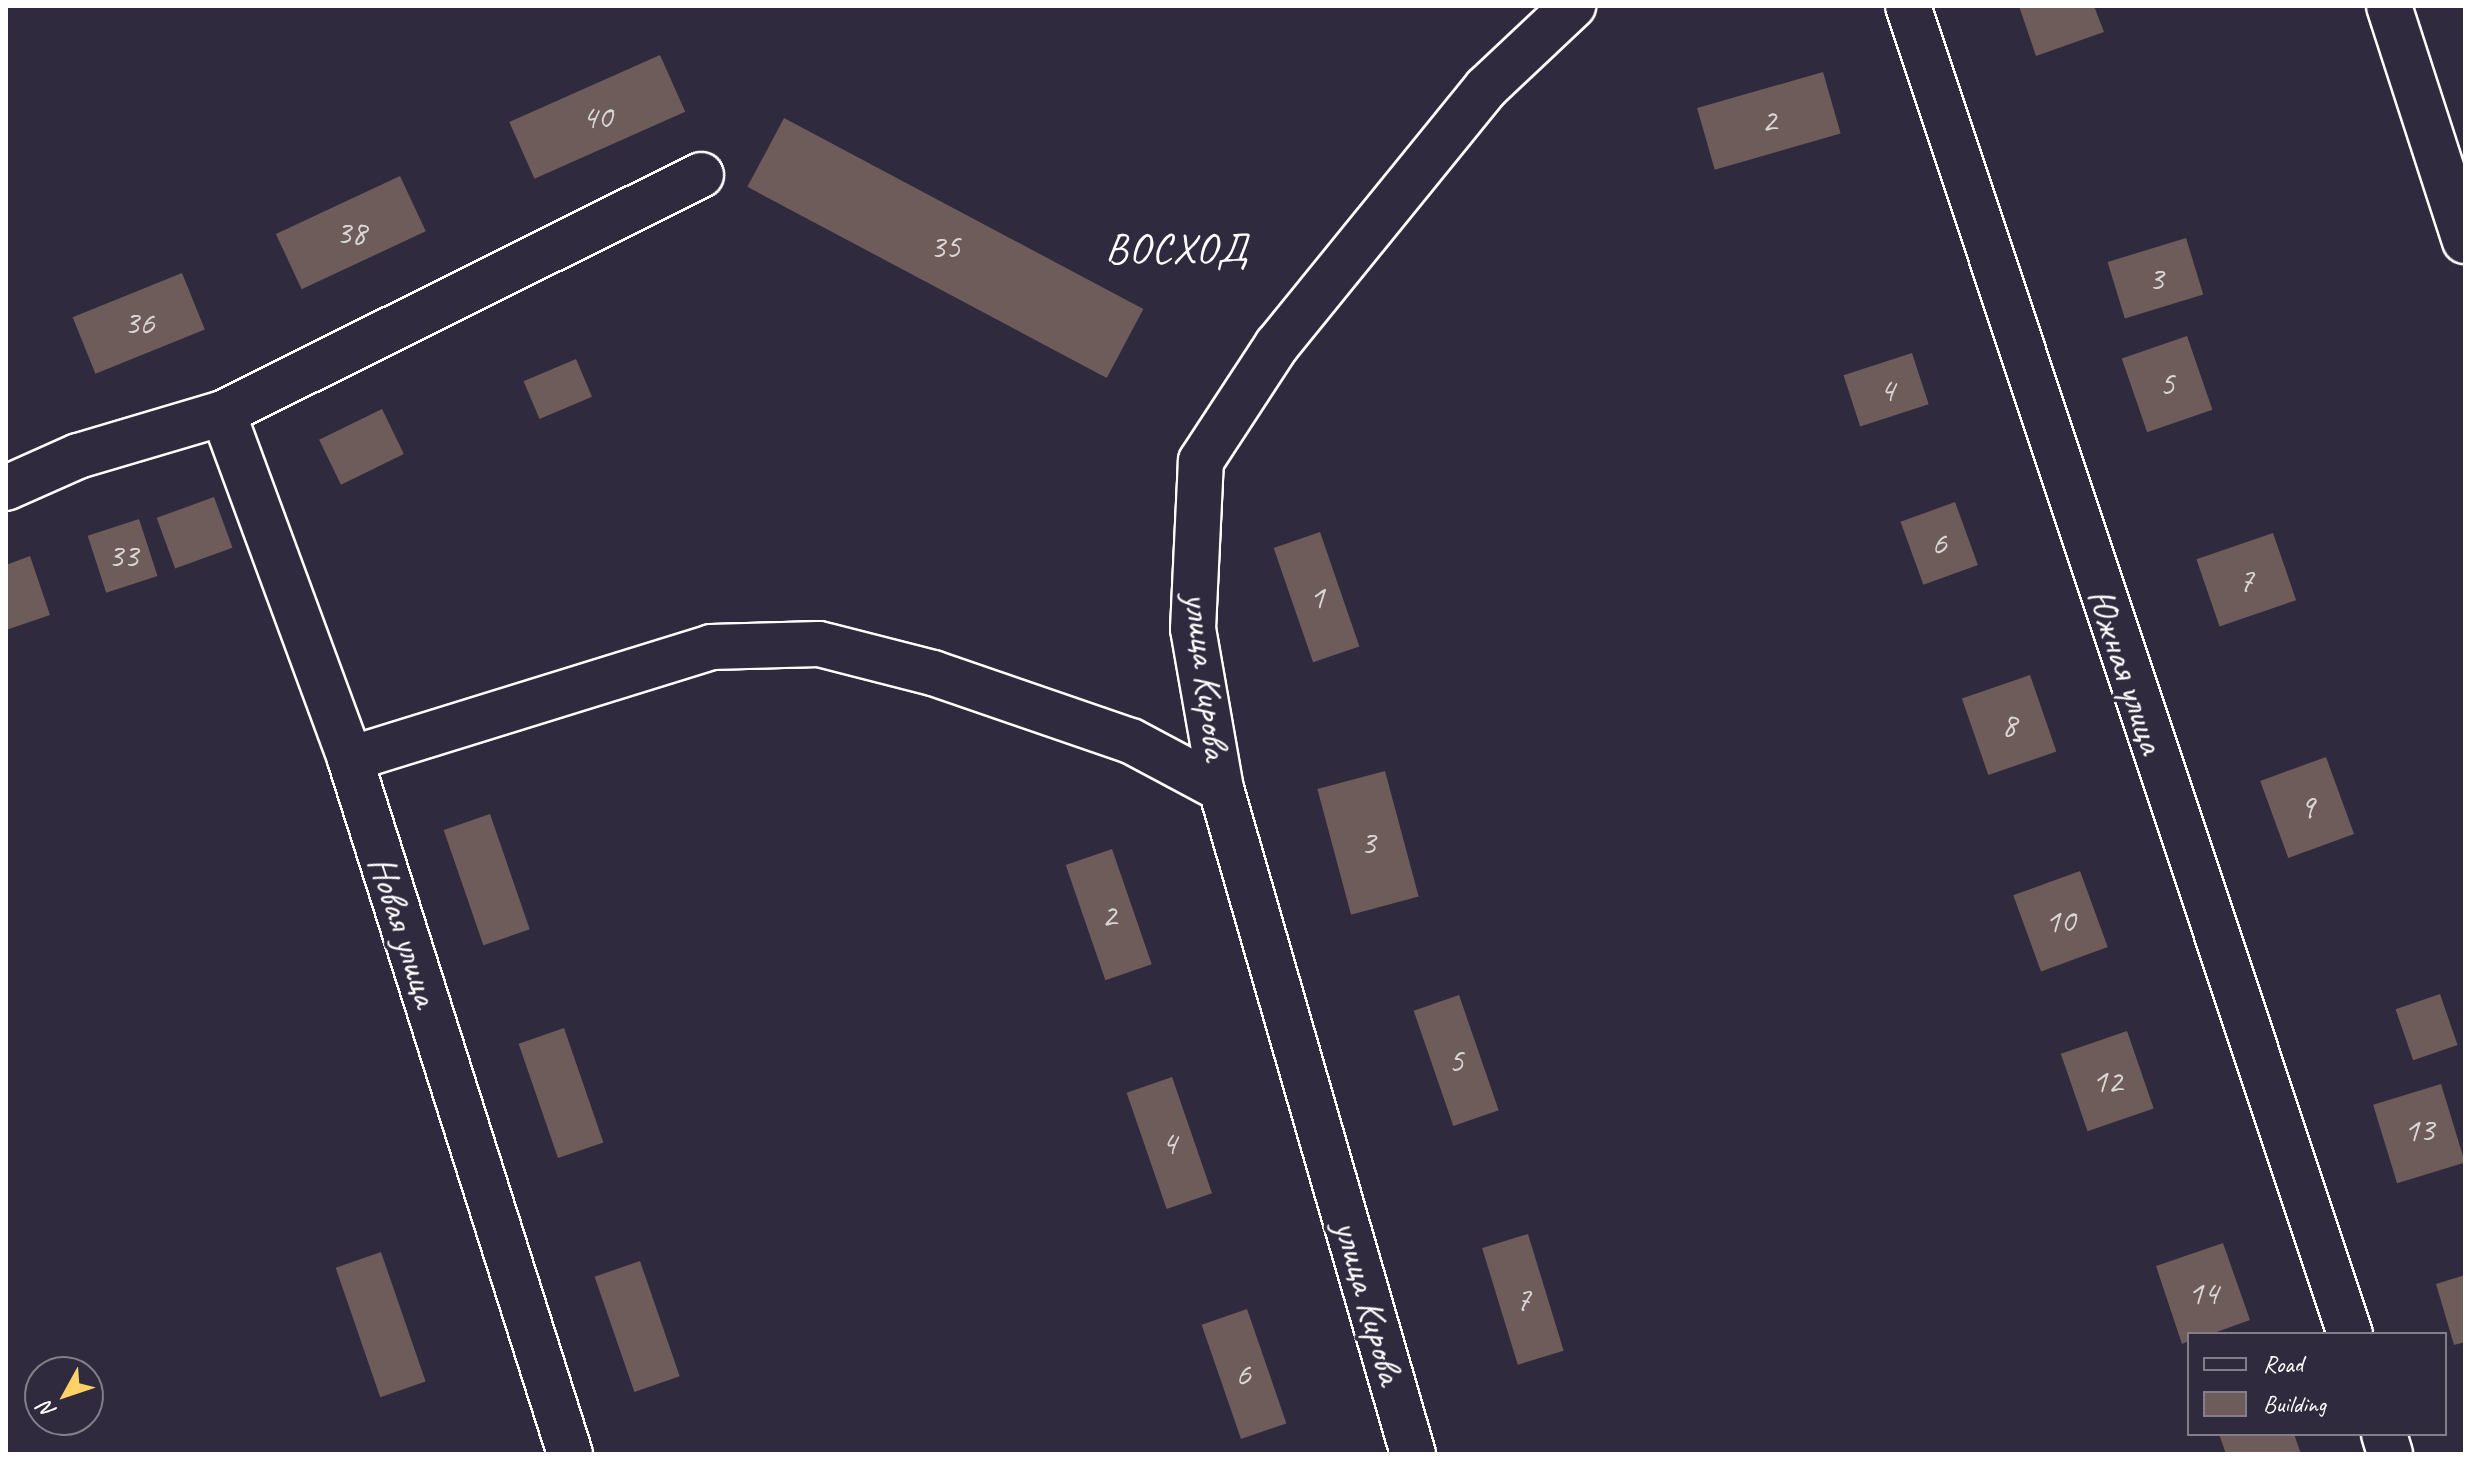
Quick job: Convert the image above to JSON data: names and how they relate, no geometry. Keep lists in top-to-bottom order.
{
  "streets": {
    "street": ["Южная улица", "улица Кирова", "Новая улица"]
  },
  "districts": ["ВОСХОД"],
  "house_numbers": [
    "40",
    "2",
    "38",
    "35",
    "3",
    "36",
    "5",
    "4",
    "6",
    "33",
    "7",
    "1",
    "8",
    "9",
    "3",
    "2",
    "10",
    "5",
    "12",
    "13",
    "4",
    "14",
    "7",
    "6"
  ],
  "legend": ["Road", "Building"],
  "north": "bottom left"
}
